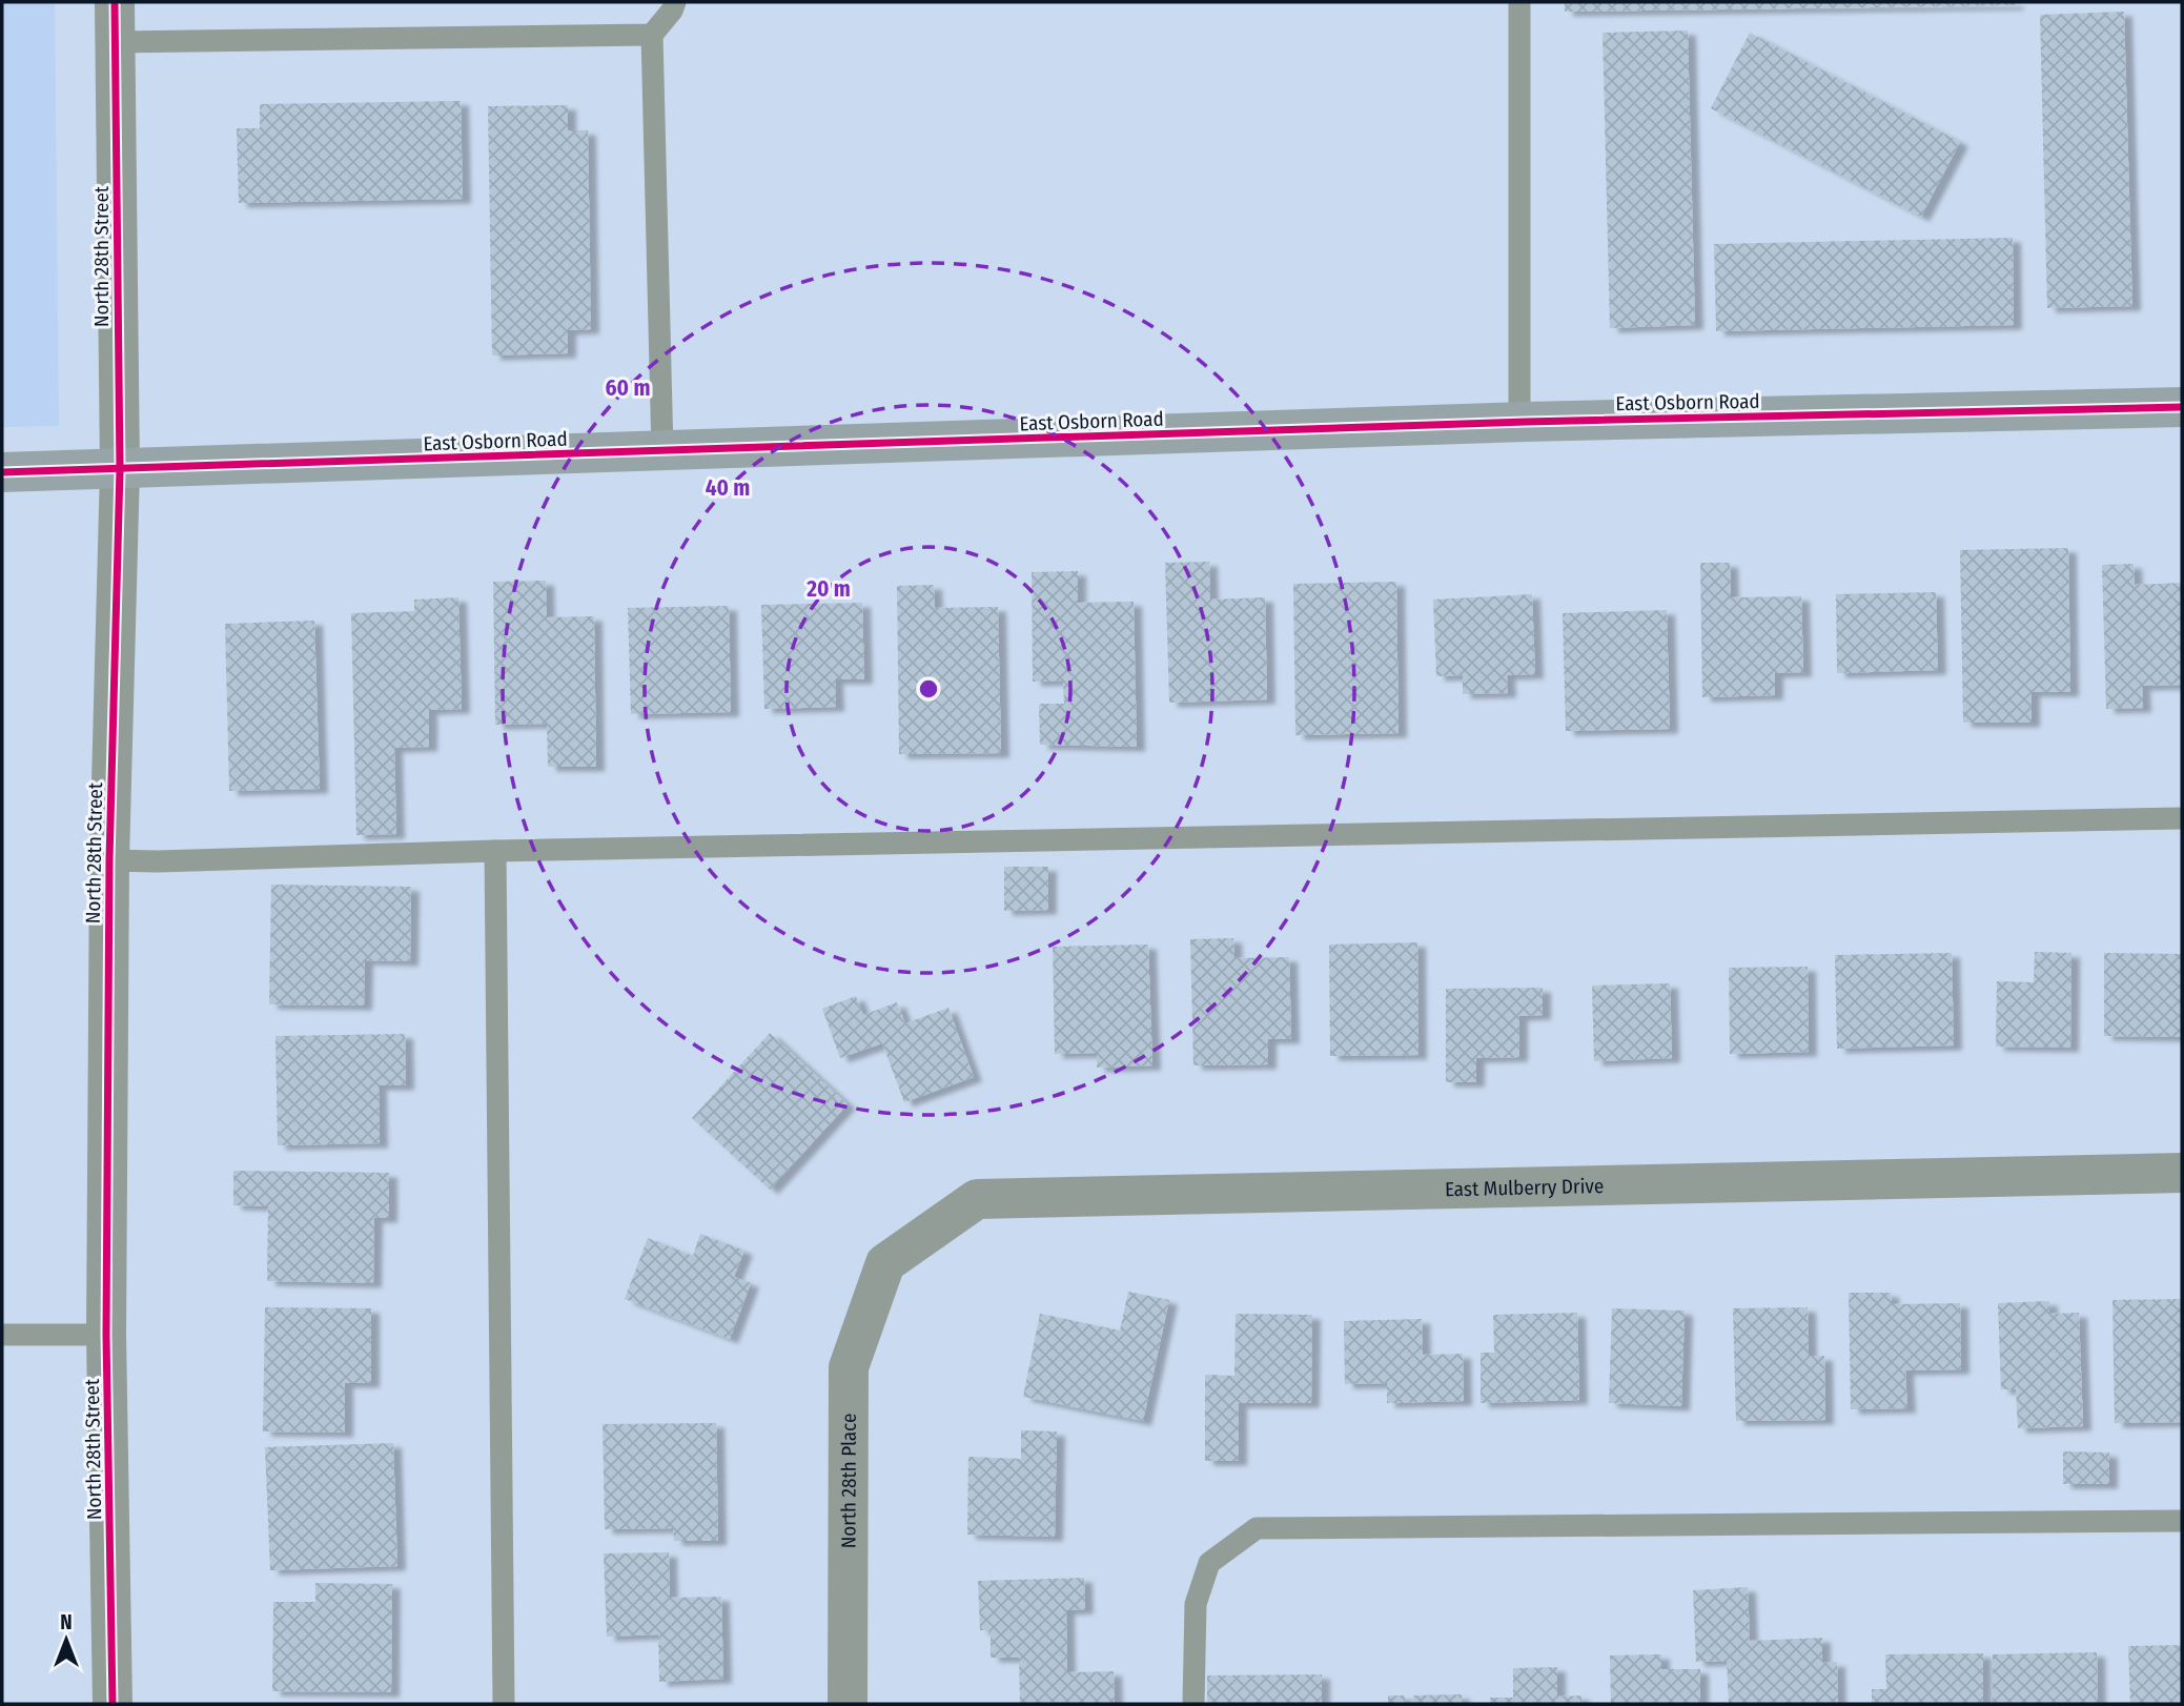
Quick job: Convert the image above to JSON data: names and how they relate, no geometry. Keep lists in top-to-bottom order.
{
  "streets": {
    "main road": ["East Osborn Road"],
    "street": ["North 28th Street", "East Mulberry Drive", "North 28th Place"]
  },
  "crossings": [
    ["North 28th Street", "East Osborn Road"],
    ["East Mulberry Drive", "North 28th Place"]
  ],
  "north": "top",
  "rings": ["60 m", "40 m", "20 m"]
}
